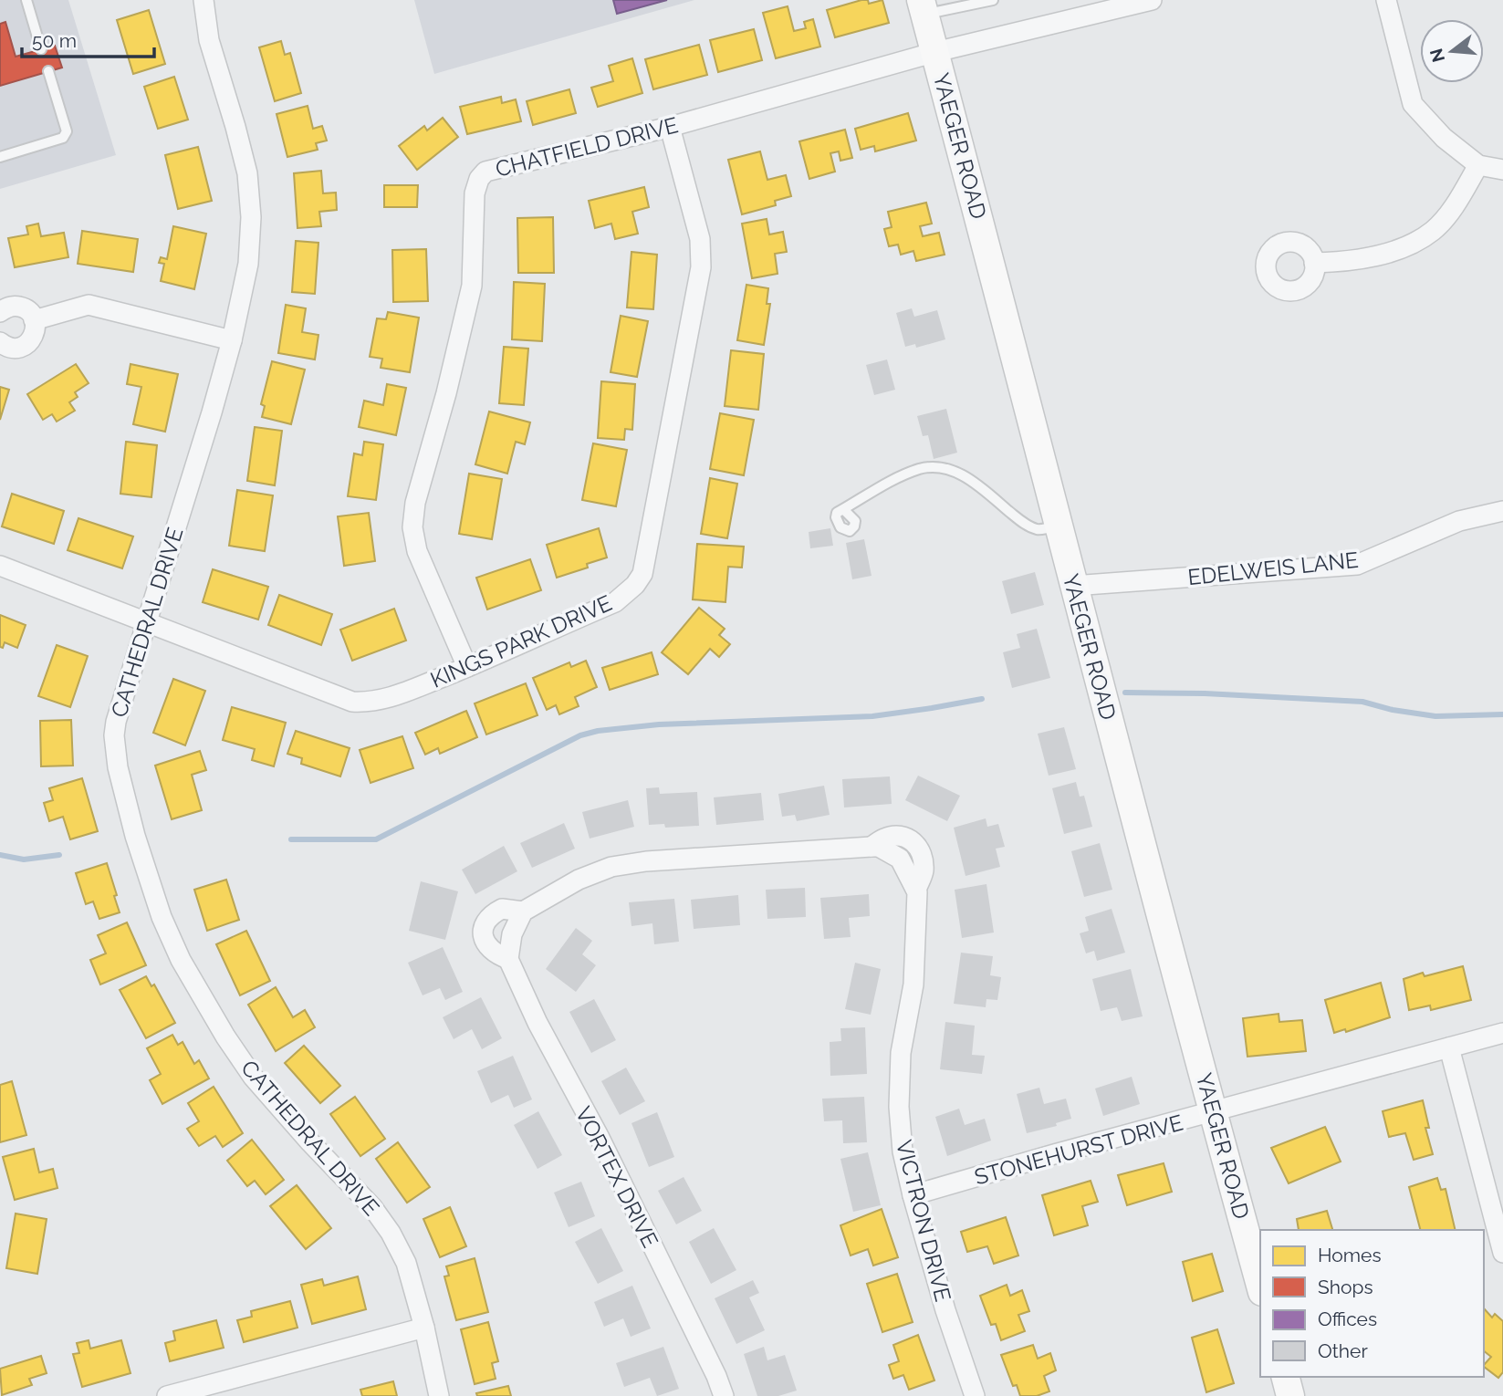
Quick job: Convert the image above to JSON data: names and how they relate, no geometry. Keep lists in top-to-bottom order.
{
  "streets": {
    "street": [
      "YAEGER ROAD",
      "CHATFIELD DRIVE",
      "EDELWEIS LANE",
      "CATHEDRAL DRIVE",
      "KINGS PARK DRIVE",
      "STONEHURST DRIVE",
      "VORTEX DRIVE",
      "VICTRON DRIVE"
    ]
  },
  "crossings": [
    ["YAEGER ROAD", "CHATFIELD DRIVE"],
    ["YAEGER ROAD", "EDELWEIS LANE"],
    ["YAEGER ROAD", "STONEHURST DRIVE"],
    ["CHATFIELD DRIVE", "KINGS PARK DRIVE"],
    ["CATHEDRAL DRIVE", "KINGS PARK DRIVE"],
    ["STONEHURST DRIVE", "VICTRON DRIVE"],
    ["VORTEX DRIVE", "VICTRON DRIVE"]
  ],
  "legend": [
    "Homes",
    "Shops",
    "Offices",
    "Other"
  ],
  "scale_bar": "50 m",
  "north": "left"
}
